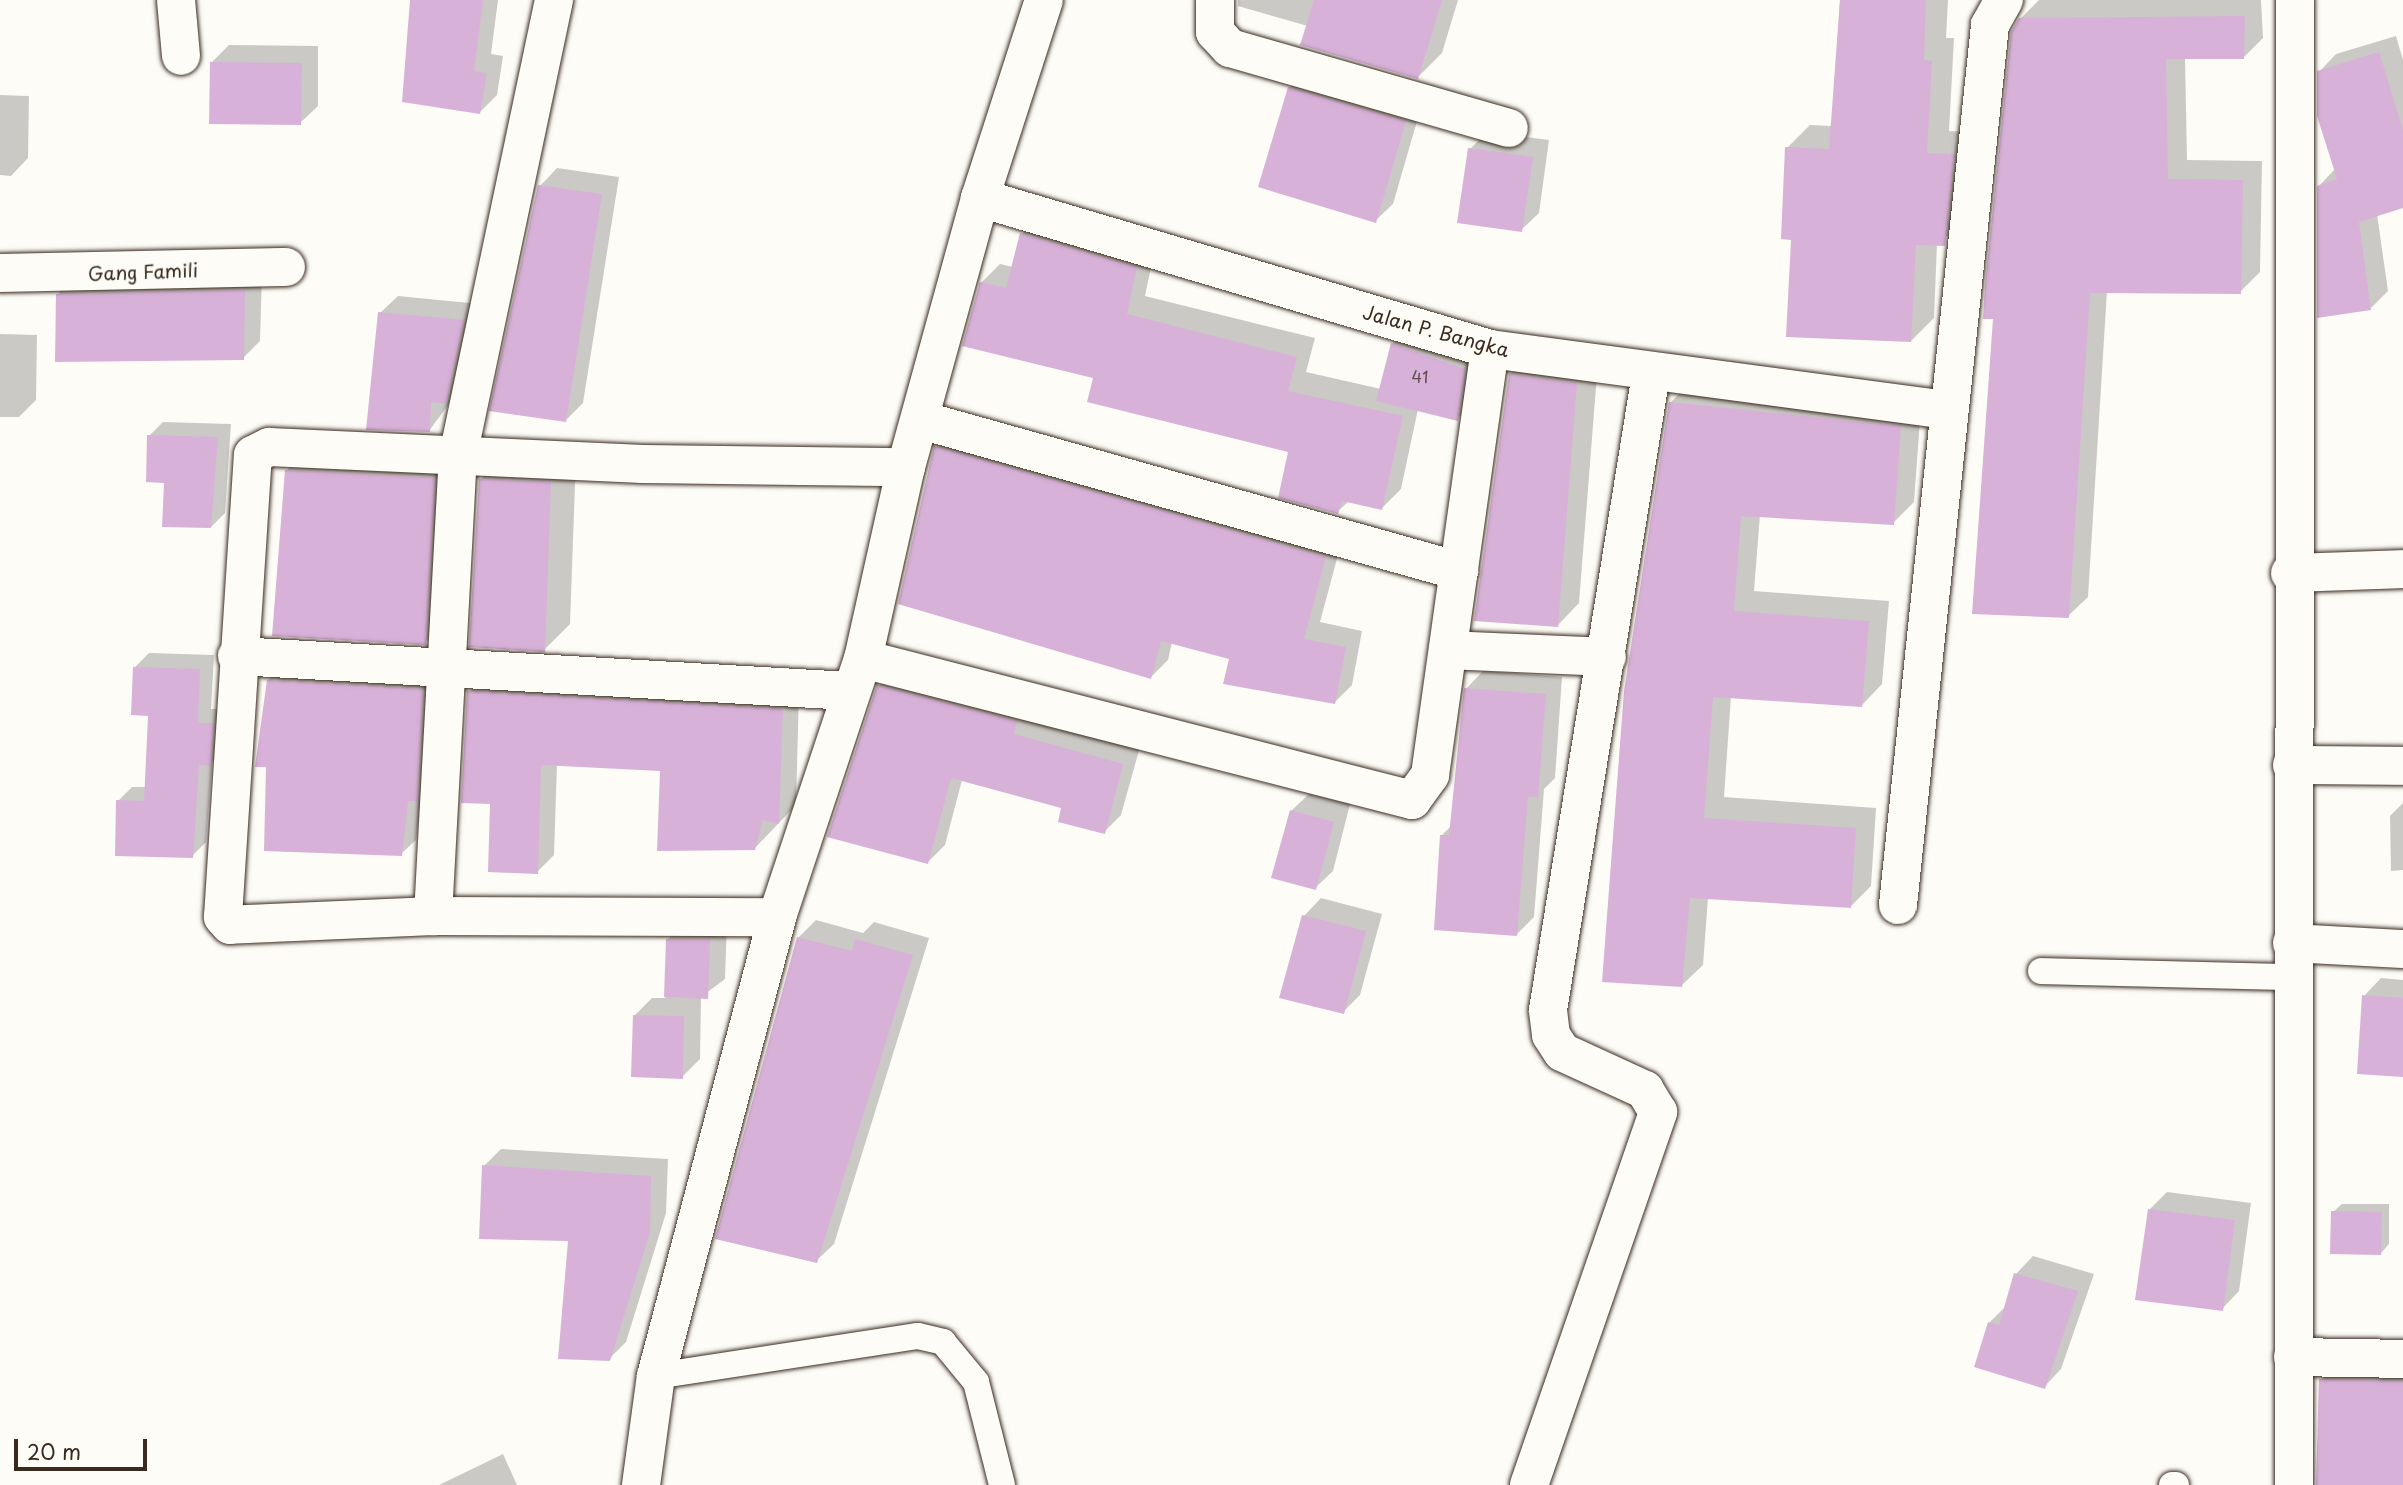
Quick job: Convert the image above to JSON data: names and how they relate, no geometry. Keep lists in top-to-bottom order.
{
  "streets": {
    "street": ["Gang Famili", "Jalan P. Bangka"]
  },
  "house_numbers": ["41"],
  "scale_bar": "20 m"
}
